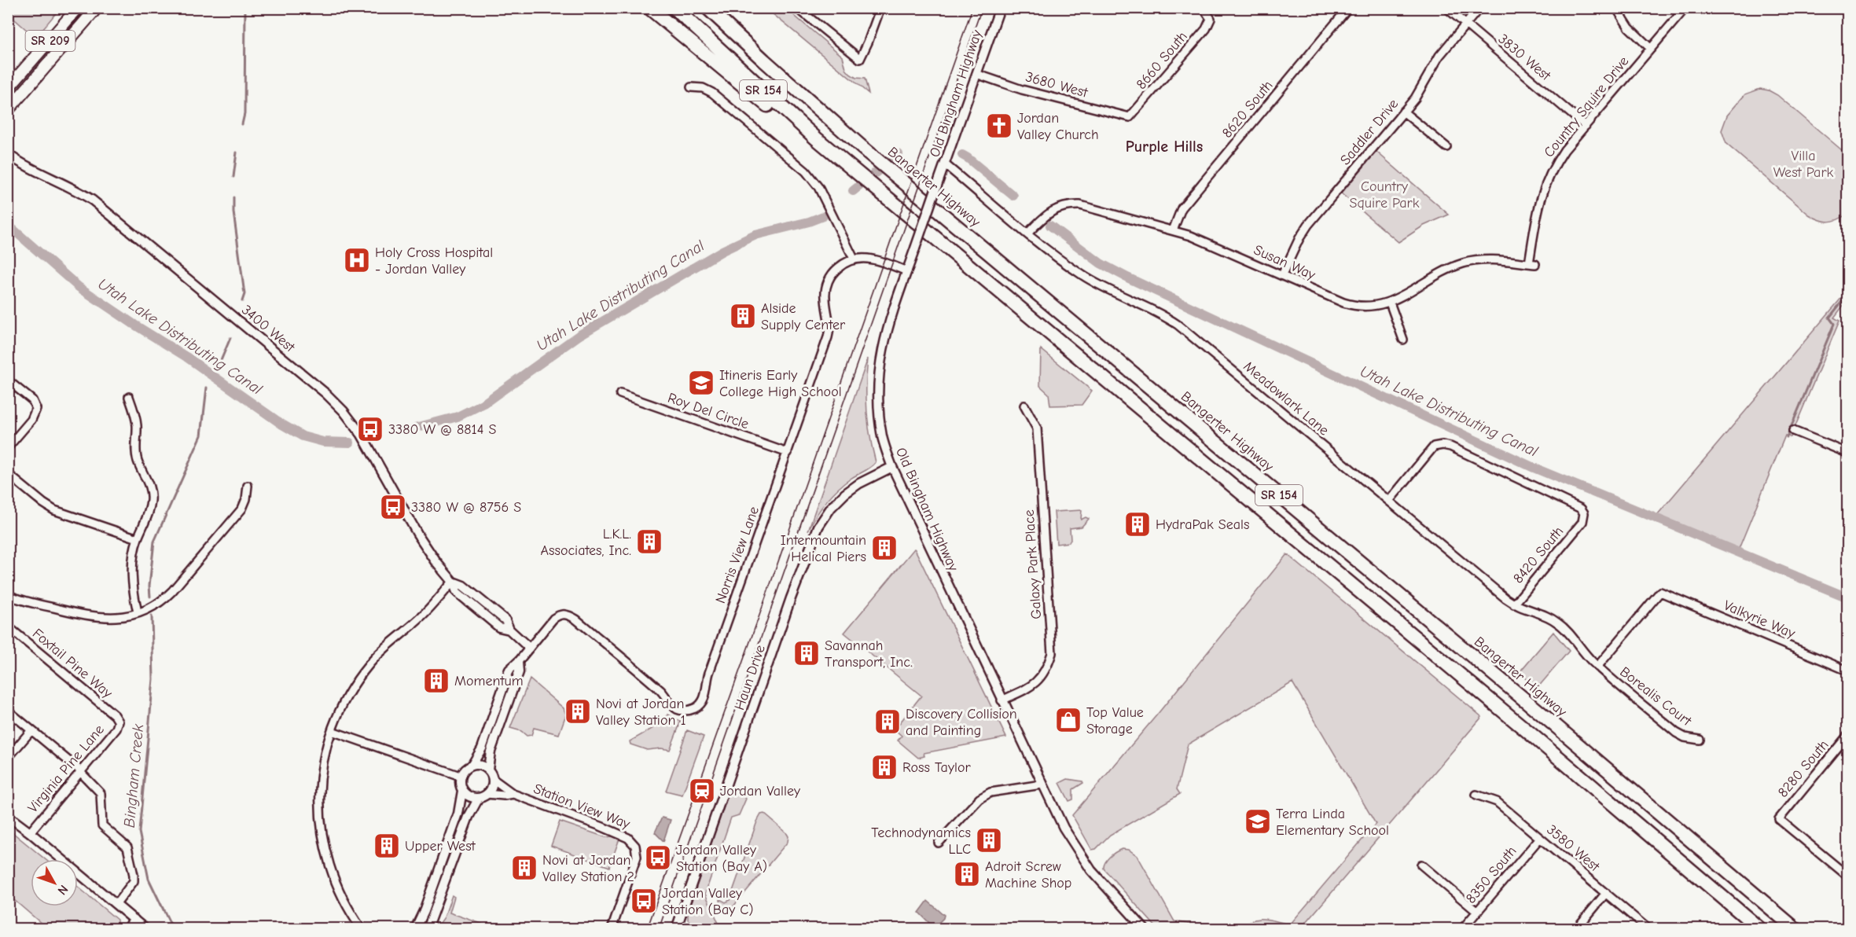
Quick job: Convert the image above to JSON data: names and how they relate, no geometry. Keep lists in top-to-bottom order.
{
  "streets": {
    "highway": ["SR 154", "Bangerter Highway"],
    "main road": ["SR 209"],
    "street": [
      "3830 West",
      "8660 South",
      "3680 West",
      "Old Bingham Highway",
      "Country Squire Drive",
      "8620 South",
      "Saddler Drive",
      "Susan Way",
      "3400 West",
      "Meadowlark Lane",
      "Roy Del Circle",
      "Norris View Lane",
      "8420 South",
      "Galaxy Park Place",
      "Valkyrie Way",
      "Foxtail Pine Way",
      "Haun Drive",
      "Borealis Court",
      "Virginia Pine Lane",
      "8280 South",
      "Station View Way",
      "3580 West",
      "8350 South"
    ]
  },
  "crossings": [
    ["3830 West", "Country Squire Drive"],
    ["3830 West", "Saddler Drive"],
    ["8660 South", "3680 West"],
    ["3680 West", "Old Bingham Highway"],
    ["Old Bingham Highway", "Meadowlark Lane"],
    ["Old Bingham Highway", "Galaxy Park Place"],
    ["Old Bingham Highway", "Haun Drive"],
    ["Country Squire Drive", "Susan Way"],
    ["8620 South", "Susan Way"],
    ["Saddler Drive", "Susan Way"],
    ["Susan Way", "Meadowlark Lane"],
    ["3400 West", "Norris View Lane"],
    ["Meadowlark Lane", "8420 South"],
    ["Meadowlark Lane", "Valkyrie Way"],
    ["Meadowlark Lane", "Borealis Court"],
    ["Roy Del Circle", "Norris View Lane"],
    ["Valkyrie Way", "Borealis Court"],
    ["Foxtail Pine Way", "Virginia Pine Lane"],
    ["3580 West", "8350 South"]
  ],
  "districts": ["Purple Hills"],
  "water": ["Utah Lake Distributing Canal", "Bingham Creek"],
  "parks": ["Villa West Park", "Country Squire Park"],
  "places": {
    "church": ["Jordan Valley Church"],
    "hospital": ["Holy Cross Hospital - Jordan Valley"],
    "building": [
      "Alside Supply Center",
      "HydraPak Seals",
      "L.K.L. Associates, Inc.",
      "Intermountain Helical Piers",
      "Savannah Transport, Inc.",
      "Momentum",
      "Novi at Jordan Valley Station 1",
      "Discovery Collision and Painting",
      "Ross Taylor",
      "Technodynamics LLC",
      "Upper West",
      "Novi at Jordan Valley Station 2",
      "Adroit Screw Machine Shop"
    ],
    "school or university": ["Itineris Early College High School", "Terra Linda Elementary School"],
    "bus stop": [
      "3380 W @ 8814 S",
      "3380 W @ 8756 S",
      "Jordan Valley Station (Bay A)",
      "Jordan Valley Station (Bay C)"
    ],
    "shop": ["Top Value Storage"],
    "station": ["Jordan Valley"]
  },
  "north": "bottom right"
}
